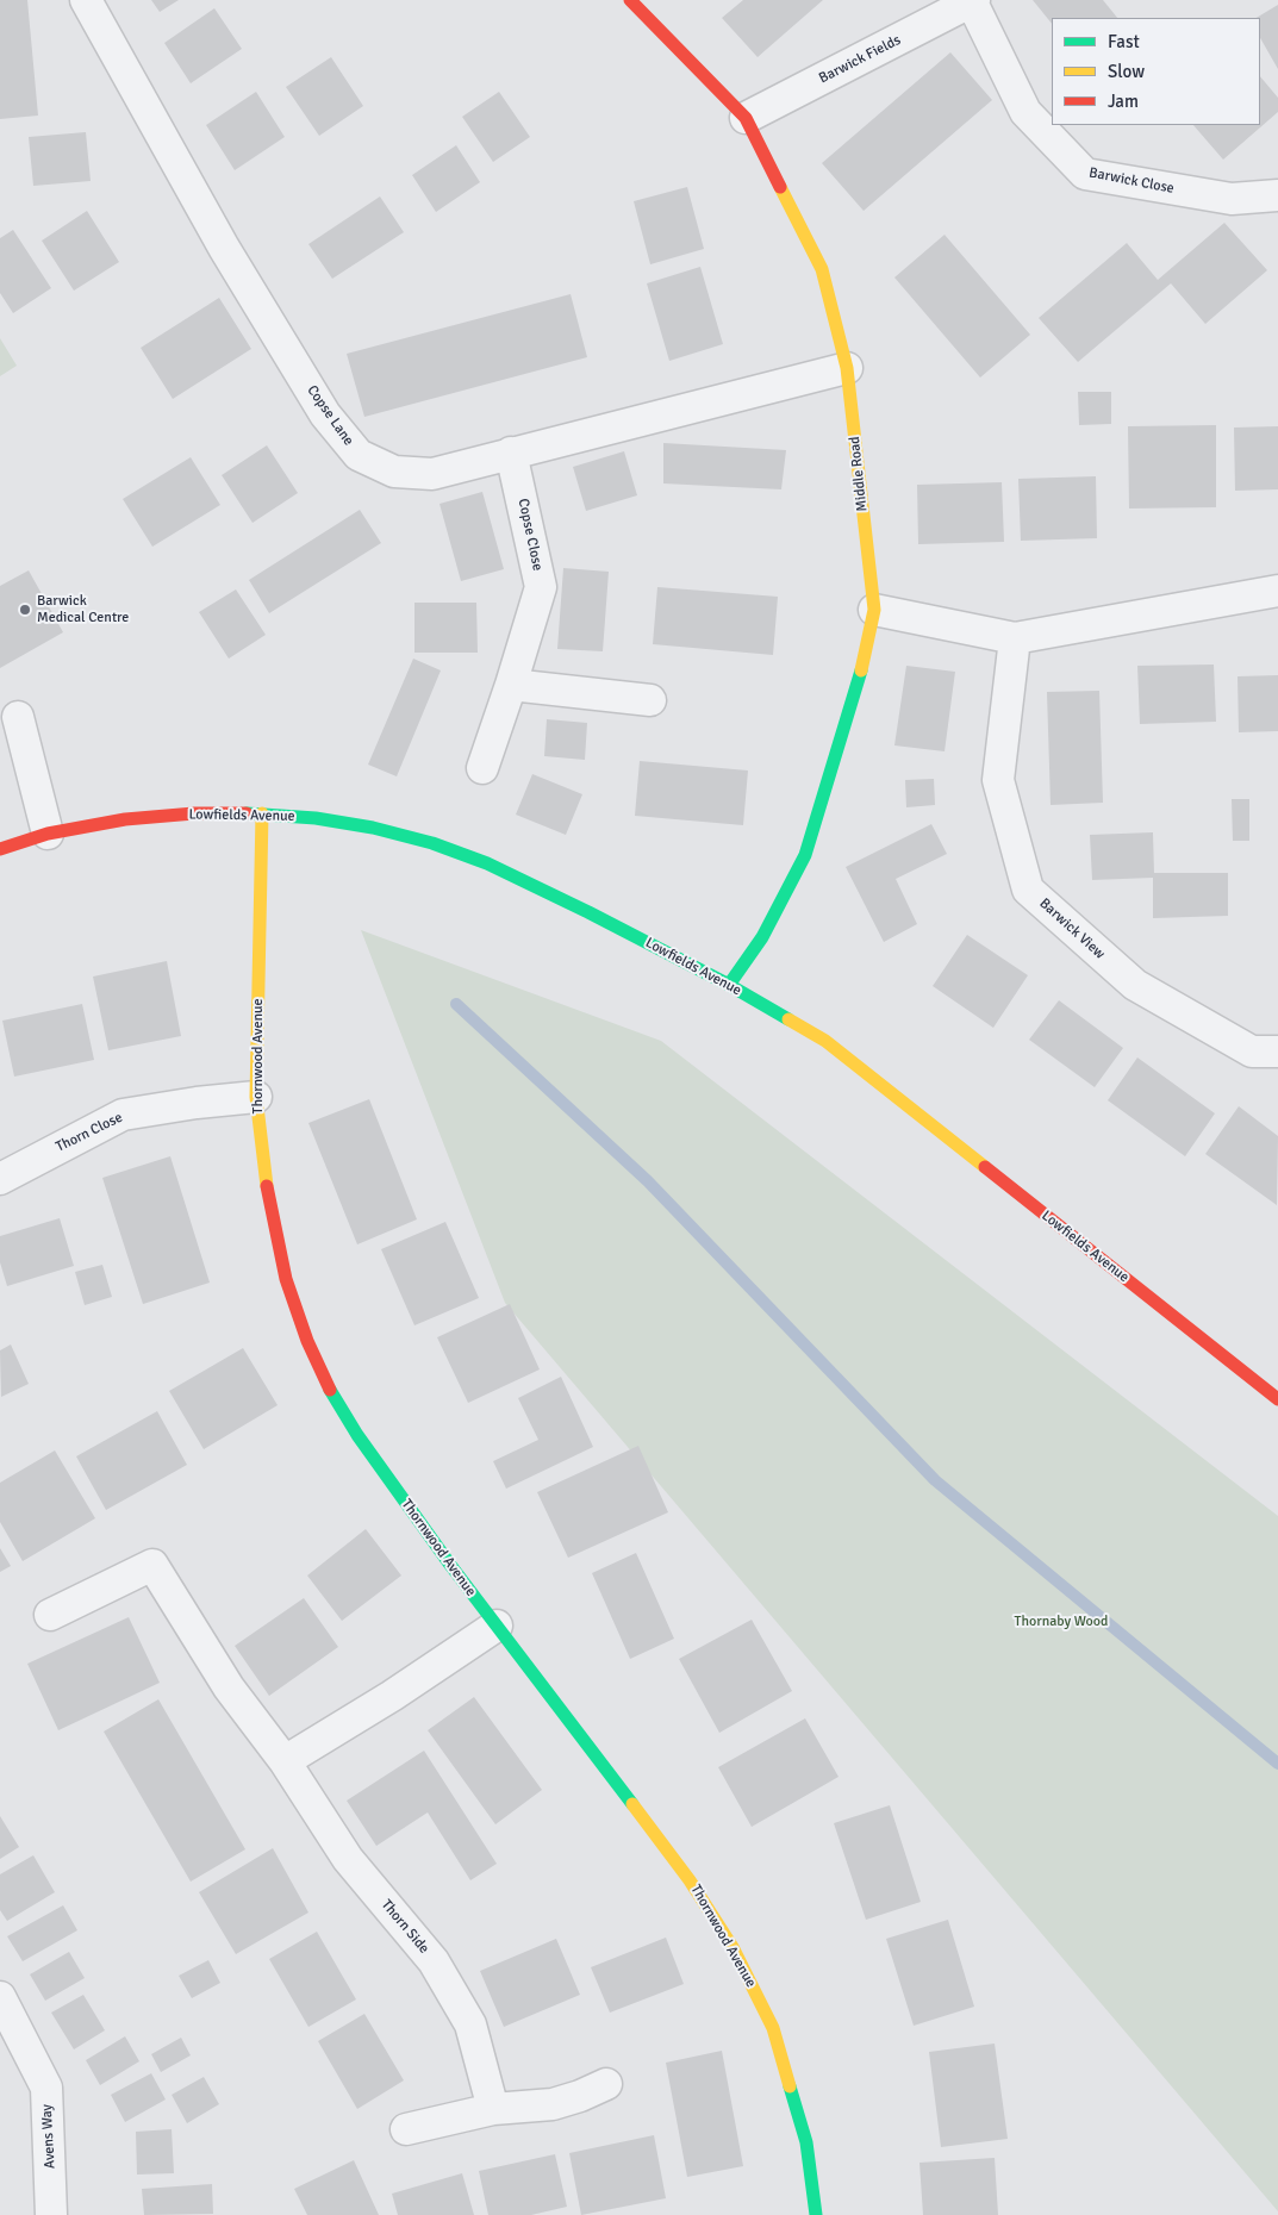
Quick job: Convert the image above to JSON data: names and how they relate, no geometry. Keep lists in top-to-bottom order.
{
  "streets": {
    "street": [
      "Barwick Fields",
      "Barwick Close",
      "Copse Lane",
      "Middle Road",
      "Copse Close",
      "Lowfields Avenue",
      "Barwick View",
      "Thornwood Avenue",
      "Thorn Close",
      "Thorn Side",
      "Avens Way"
    ]
  },
  "crossings": [
    ["Barwick Fields", "Barwick Close"],
    ["Barwick Fields", "Middle Road"],
    ["Copse Lane", "Middle Road"],
    ["Copse Lane", "Copse Close"],
    ["Middle Road", "Lowfields Avenue"],
    ["Lowfields Avenue", "Thornwood Avenue"],
    ["Thornwood Avenue", "Thorn Close"]
  ],
  "parks": ["Thornaby Wood"],
  "places": ["Barwick Medical Centre"],
  "legend": ["Fast", "Slow", "Jam"]
}
